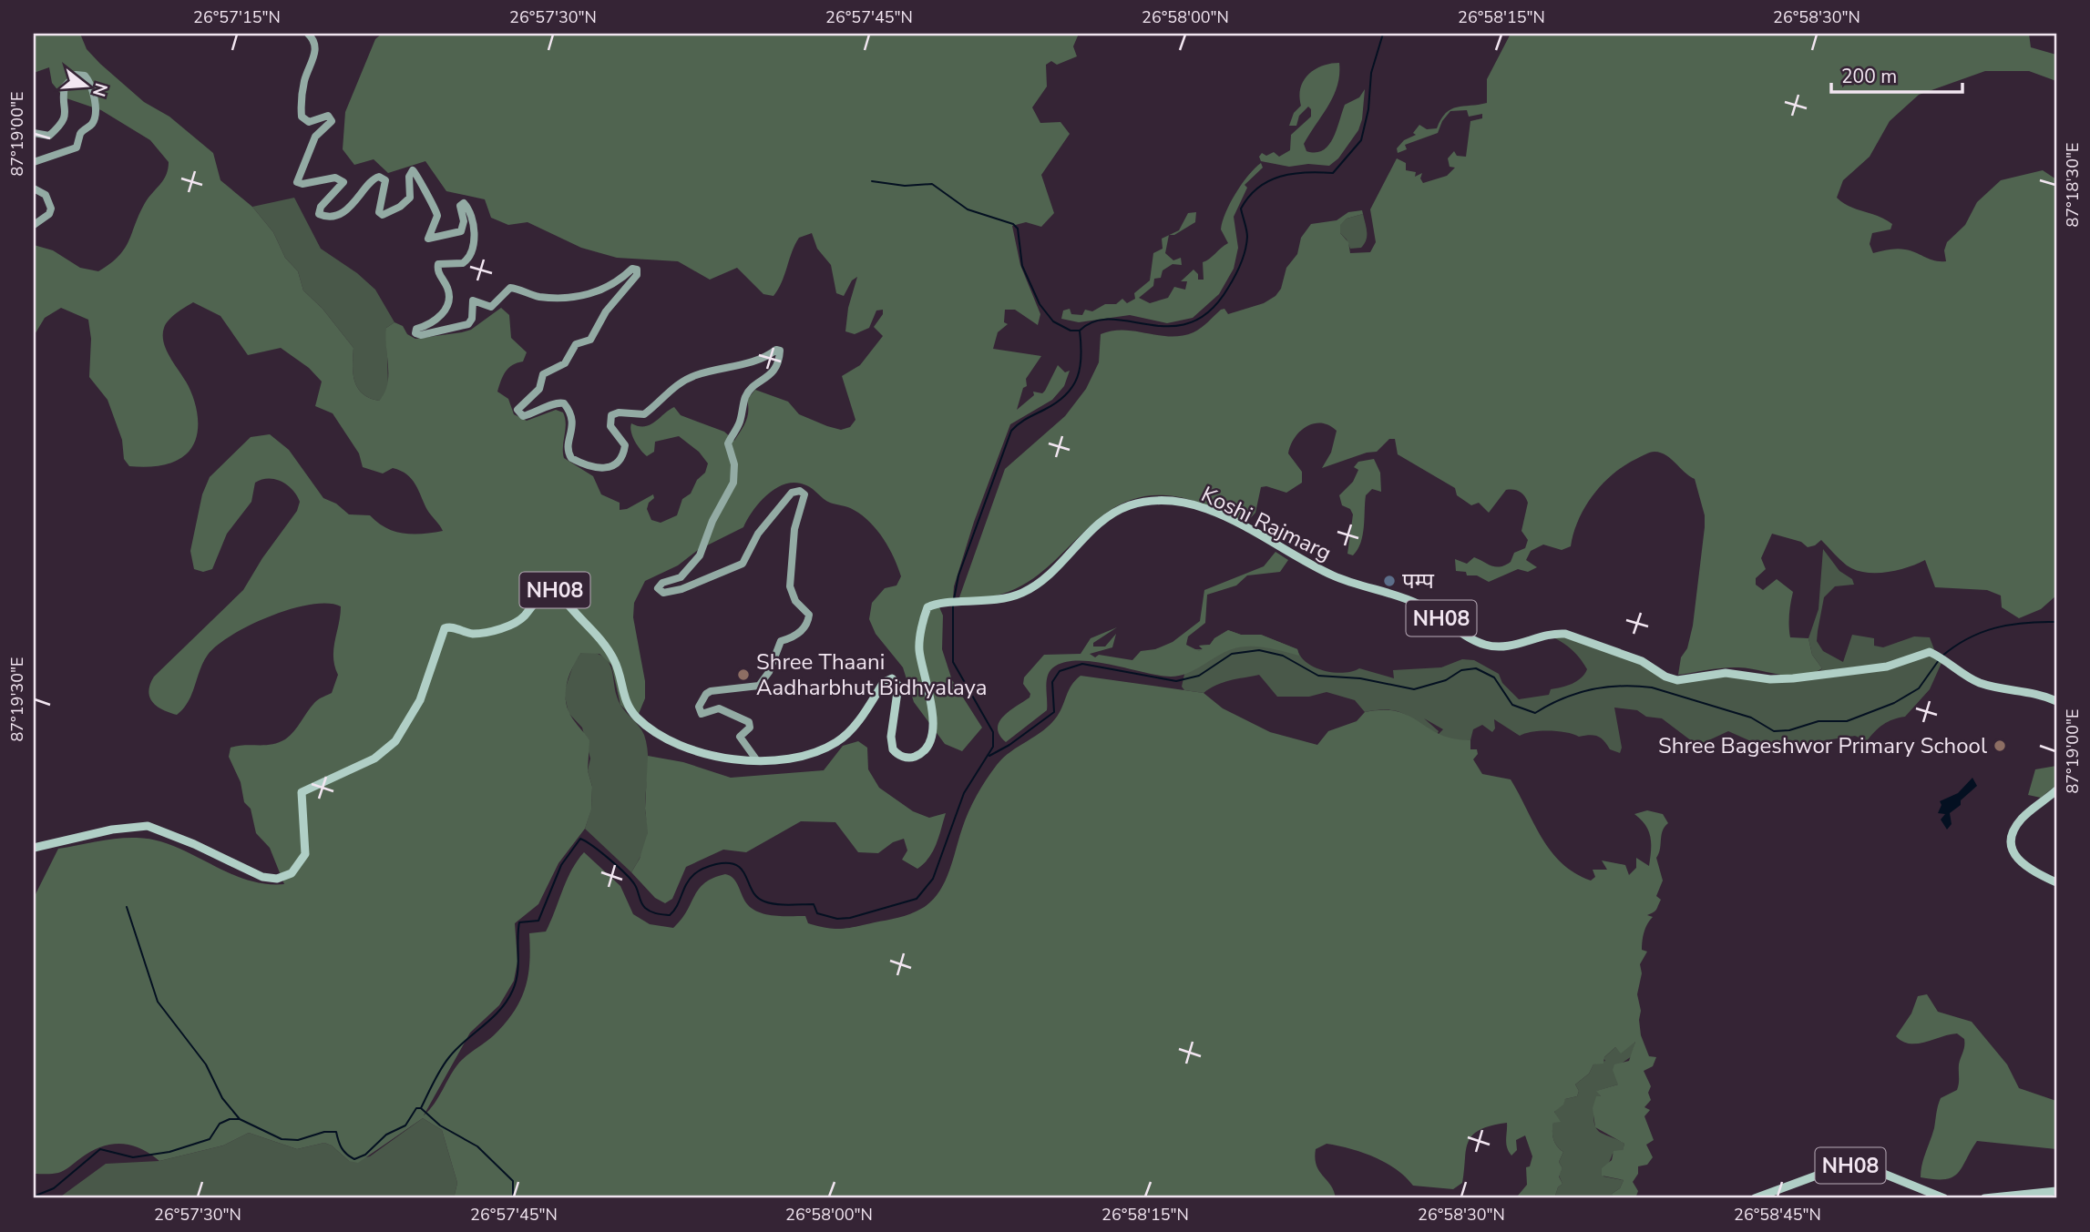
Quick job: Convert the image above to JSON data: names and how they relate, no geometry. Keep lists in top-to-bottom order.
{
  "streets": {
    "main road": ["Koshi Rajmarg", "NH08"]
  },
  "places": ["पम्प", "Shree Thaani Aadharbhut Bidhyalaya", "Shree Bageshwor Primary School"],
  "scale_bar": "200 m",
  "north": "right",
  "coordinates": [
    "26°57'15\"N",
    "26°57'30\"N",
    "26°57'45\"N",
    "26°58'00\"N",
    "26°58'15\"N",
    "26°58'30\"N",
    "87°19'00\"E",
    "87°18'30\"E",
    "87°19'30\"E",
    "26°58'45\"N"
  ]
}
